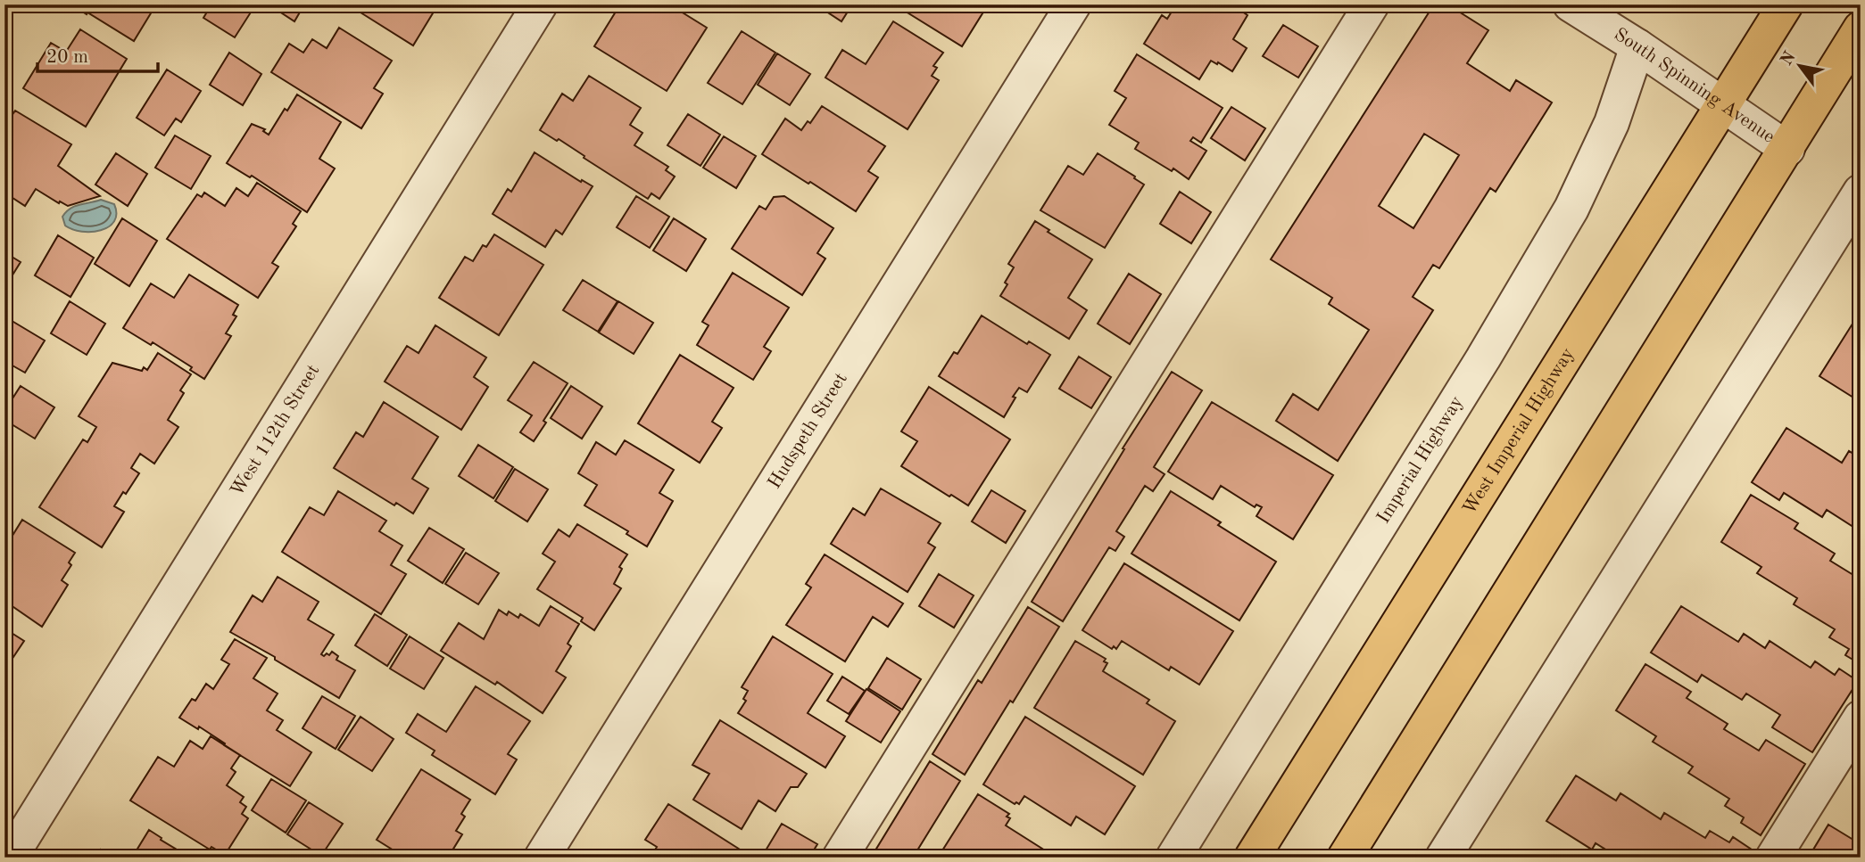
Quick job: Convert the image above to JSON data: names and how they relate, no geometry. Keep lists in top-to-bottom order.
{
  "streets": {
    "main road": ["West Imperial Highway"],
    "street": [
      "South Spinning Avenue",
      "West 112th Street",
      "Hudspeth Street",
      "Imperial Highway"
    ]
  },
  "crossings": [
    ["South Spinning Avenue", "West Imperial Highway"],
    ["South Spinning Avenue", "Imperial Highway"]
  ],
  "scale_bar": "20 m",
  "north": "top left"
}
